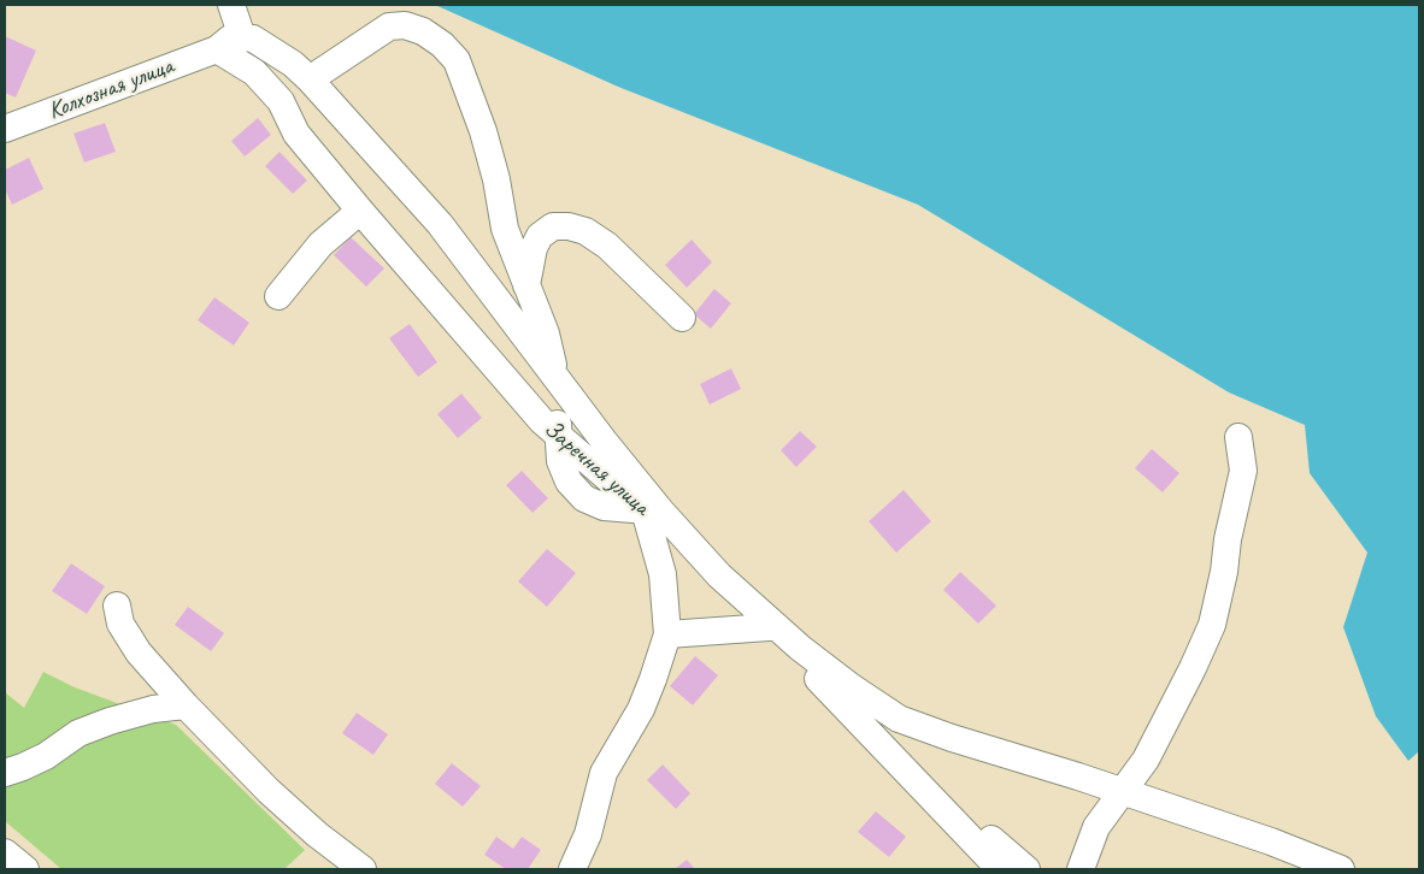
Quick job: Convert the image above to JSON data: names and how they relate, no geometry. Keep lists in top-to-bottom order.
{
  "streets": {
    "street": ["Колхозная улица", "Заречная улица"]
  },
  "crossings": [
    ["Колхозная улица", "Заречная улица"]
  ]
}
